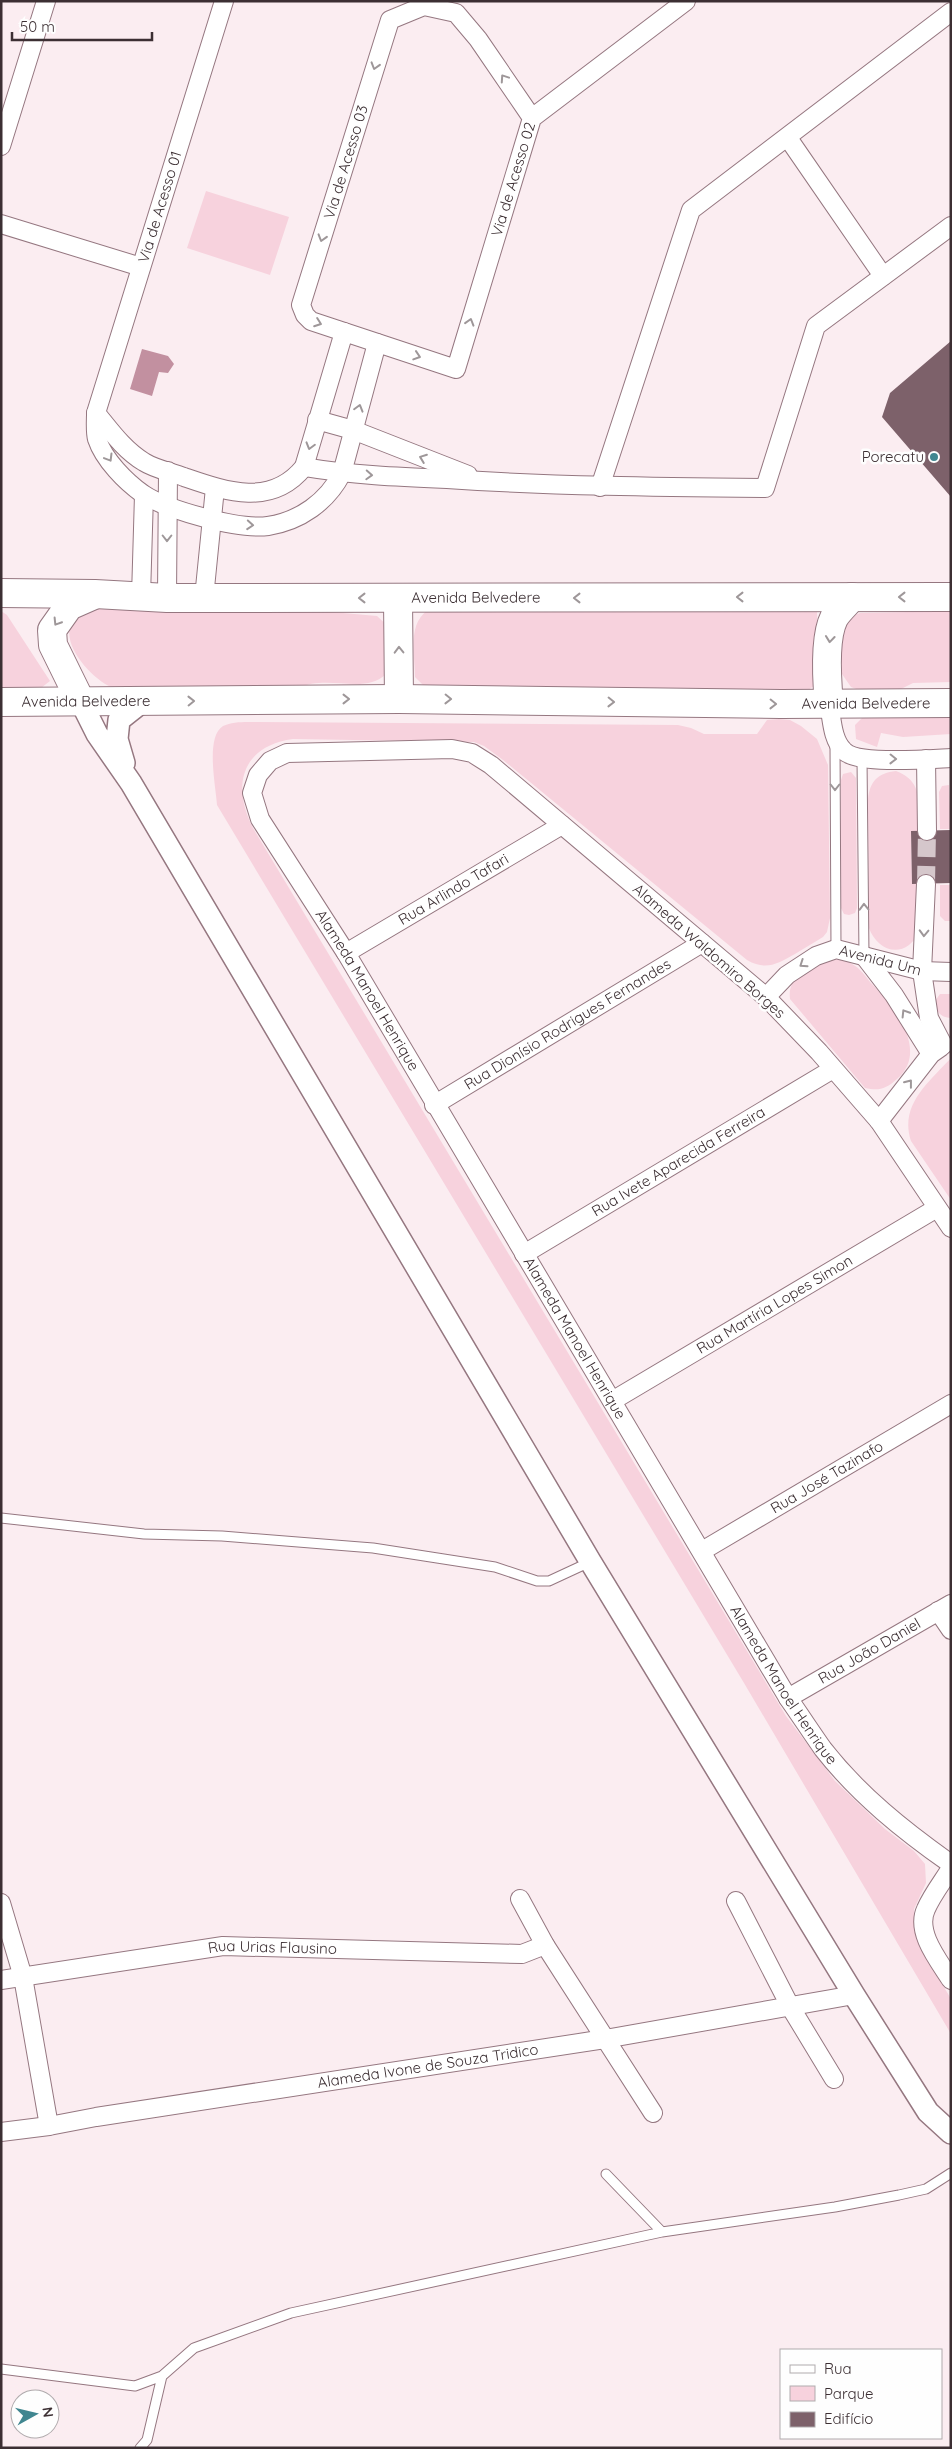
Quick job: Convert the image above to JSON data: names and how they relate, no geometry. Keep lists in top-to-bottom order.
{
  "streets": {
    "main road": ["Avenida Belvedere"],
    "street": [
      "Via de Acesso 03",
      "Via de Acesso 02",
      "Via de Acesso 01",
      "Rua Arlindo Tafari",
      "Alameda Waldomiro Borges",
      "Avenida Um",
      "Alameda Manoel Henrique",
      "Rua Dionísio Rodrigues Fernandes",
      "Rua Ivete Aparecida Ferreira",
      "Rua Martíria Lopes Simon",
      "Rua José Tazinafo",
      "Rua João Daniel",
      "Rua Urias Flausino",
      "Alameda Ivone de Souza Tridico"
    ]
  },
  "crossings": [
    ["Via de Acesso 03", "Via de Acesso 02"],
    ["Rua Arlindo Tafari", "Alameda Waldomiro Borges"],
    ["Rua Arlindo Tafari", "Alameda Manoel Henrique"],
    ["Alameda Waldomiro Borges", "Avenida Um"],
    ["Alameda Waldomiro Borges", "Alameda Manoel Henrique"],
    ["Alameda Waldomiro Borges", "Rua Dionísio Rodrigues Fernandes"],
    ["Alameda Waldomiro Borges", "Rua Ivete Aparecida Ferreira"],
    ["Alameda Waldomiro Borges", "Rua Martíria Lopes Simon"],
    ["Alameda Manoel Henrique", "Rua Dionísio Rodrigues Fernandes"],
    ["Alameda Manoel Henrique", "Rua Ivete Aparecida Ferreira"],
    ["Alameda Manoel Henrique", "Rua Martíria Lopes Simon"],
    ["Alameda Manoel Henrique", "Rua José Tazinafo"],
    ["Alameda Manoel Henrique", "Rua João Daniel"]
  ],
  "one_way": ["Avenida Um"],
  "places": ["Porecatu"],
  "legend": ["Rua", "Parque", "Edifício"],
  "scale_bar": "50 m",
  "north": "right"
}
